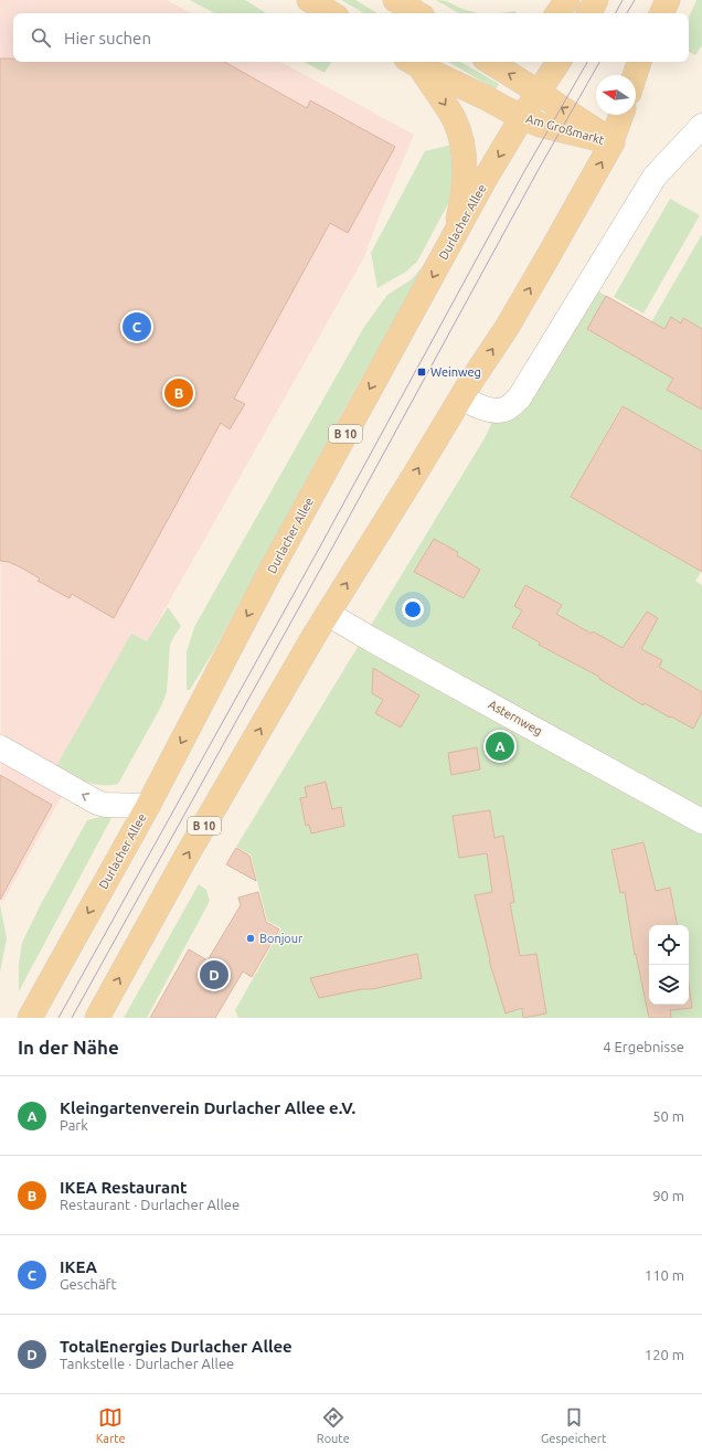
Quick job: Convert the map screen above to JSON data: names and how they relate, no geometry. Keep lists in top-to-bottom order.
{
  "streets": {
    "main road": ["Am Großmarkt", "Durlacher Allee", "B 10"],
    "lane": ["Asternweg"]
  },
  "crossings": [
    ["Am Großmarkt", "Durlacher Allee"],
    ["Am Großmarkt", "B 10"],
    ["B 10", "Asternweg"]
  ],
  "places": {
    "transit": ["Weinweg"],
    "other": ["Bonjour"]
  },
  "north": "left",
  "page": {
    "search": "Hier suchen",
    "pins": [
      "C",
      "B",
      "A",
      "D"
    ],
    "heading": ["In der Nähe", "4 Ergebnisse"],
    "list": [
      {
        "mark": "A",
        "name": "Kleingartenverein Durlacher Allee e.V.",
        "note": "Park",
        "value": "50 m"
      },
      {
        "mark": "B",
        "name": "IKEA Restaurant",
        "note": "Restaurant · Durlacher Allee",
        "value": "90 m"
      },
      {
        "mark": "C",
        "name": "IKEA",
        "note": "Geschäft",
        "value": "110 m"
      },
      {
        "mark": "D",
        "name": "TotalEnergies Durlacher Allee",
        "note": "Tankstelle · Durlacher Allee",
        "value": "120 m"
      }
    ],
    "nav": ["Karte", "Route", "Gespeichert"]
  }
}
